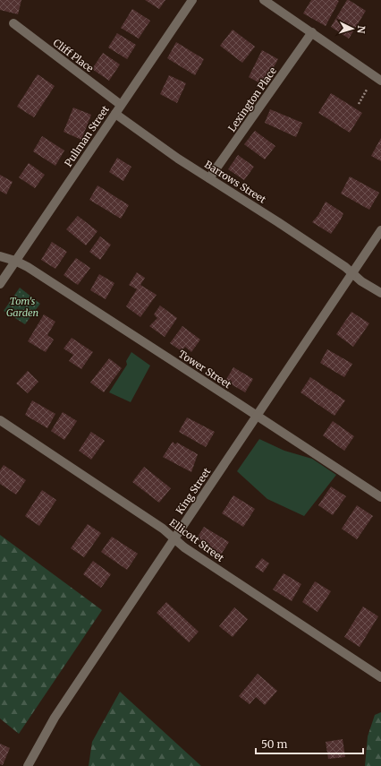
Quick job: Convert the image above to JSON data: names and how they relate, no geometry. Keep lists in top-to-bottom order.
{
  "streets": {
    "street": [
      "Cliff Place",
      "Lexington Place",
      "Pullman Street",
      "Barrows Street",
      "Tower Street",
      "King Street",
      "Ellicott Street"
    ]
  },
  "crossings": [
    ["Cliff Place", "Pullman Street"],
    ["Lexington Place", "Barrows Street"],
    ["Pullman Street", "Barrows Street"],
    ["Pullman Street", "Tower Street"],
    ["Barrows Street", "King Street"],
    ["Tower Street", "King Street"],
    ["King Street", "Ellicott Street"]
  ],
  "parks": ["Tom's Garden"],
  "scale_bar": "50 m",
  "north": "right"
}
